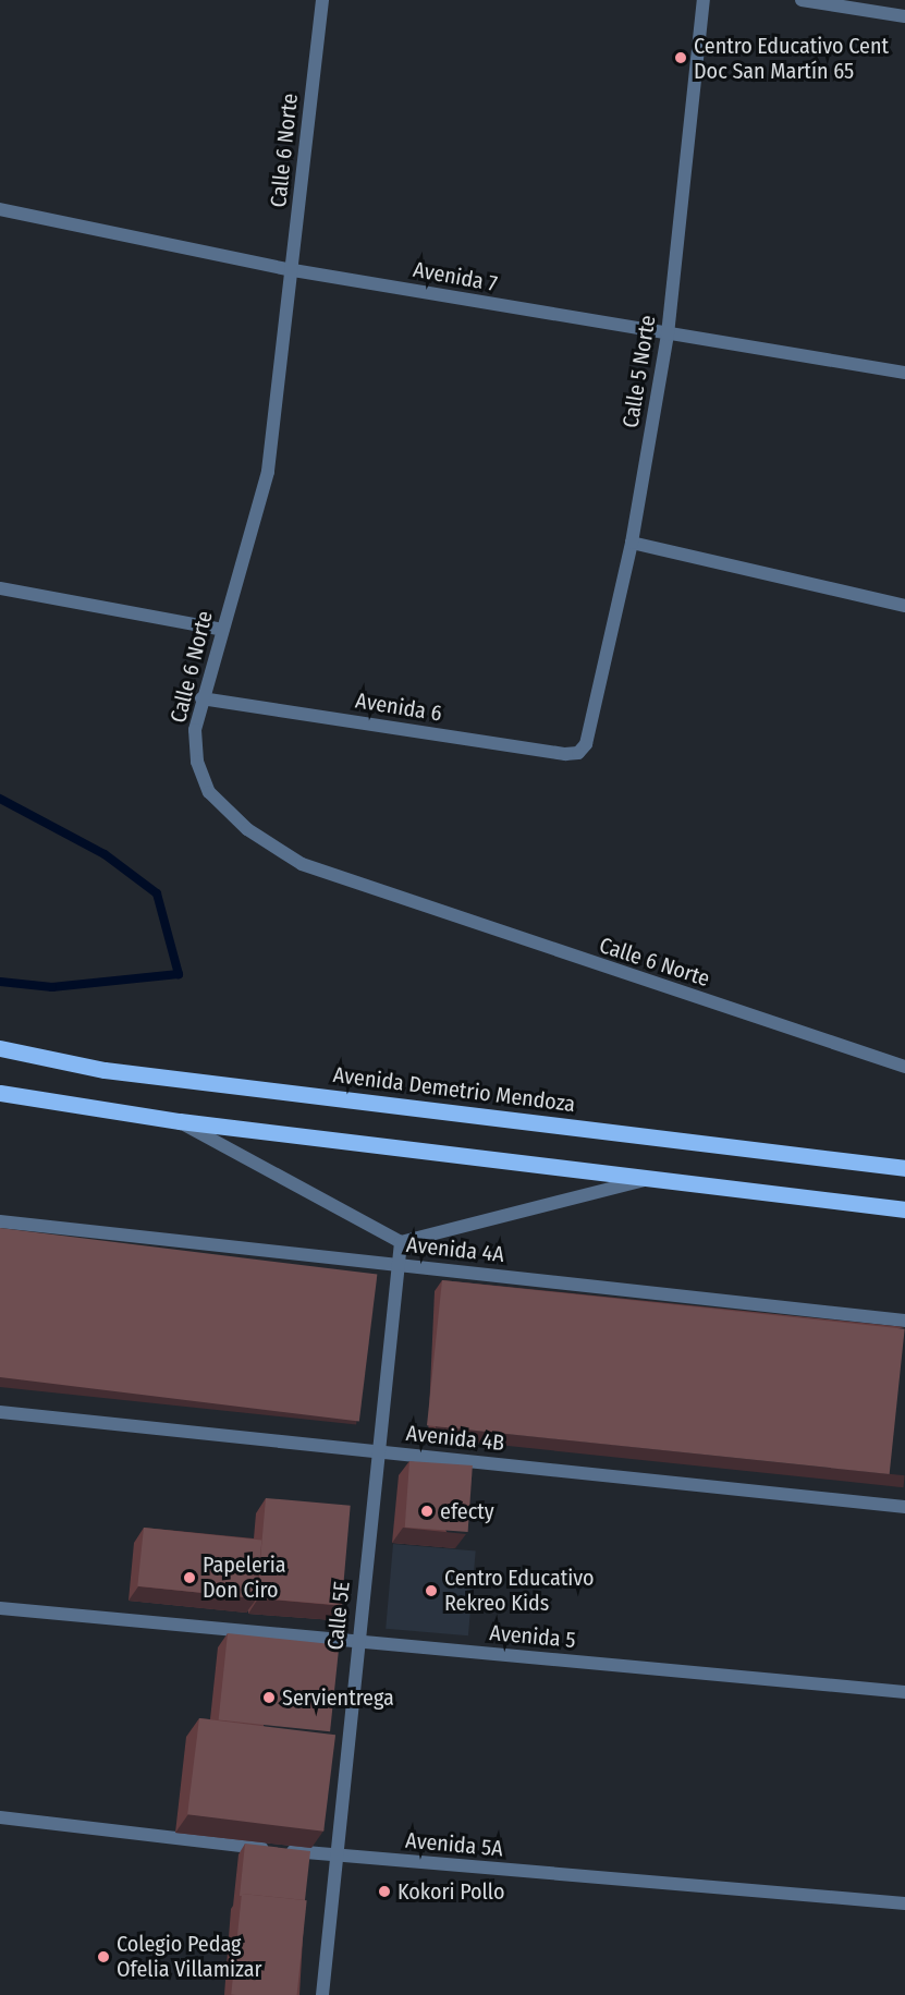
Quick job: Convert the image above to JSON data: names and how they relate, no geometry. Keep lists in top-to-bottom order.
{
  "streets": {
    "main road": ["Avenida Demetrio Mendoza"],
    "street": [
      "Calle 6 Norte",
      "Avenida 7",
      "Calle 5 Norte",
      "Avenida 6",
      "Avenida 4A",
      "Avenida 4B",
      "Calle 5E",
      "Avenida 5",
      "Avenida 5A"
    ]
  },
  "crossings": [
    ["Calle 6 Norte", "Avenida 7"],
    ["Calle 6 Norte", "Avenida 6"],
    ["Avenida 7", "Calle 5 Norte"],
    ["Calle 5 Norte", "Avenida 6"],
    ["Avenida 4A", "Calle 5E"],
    ["Avenida 4B", "Calle 5E"],
    ["Calle 5E", "Avenida 5"],
    ["Calle 5E", "Avenida 5A"]
  ],
  "places": [
    "Centro Educativo Cent Doc San Martín 65",
    "efecty",
    "Papeleria Don Ciro",
    "Centro Educativo Rekreo Kids",
    "Servientrega",
    "Kokori Pollo",
    "Colegio Pedag Ofelia Villamizar"
  ]
}
